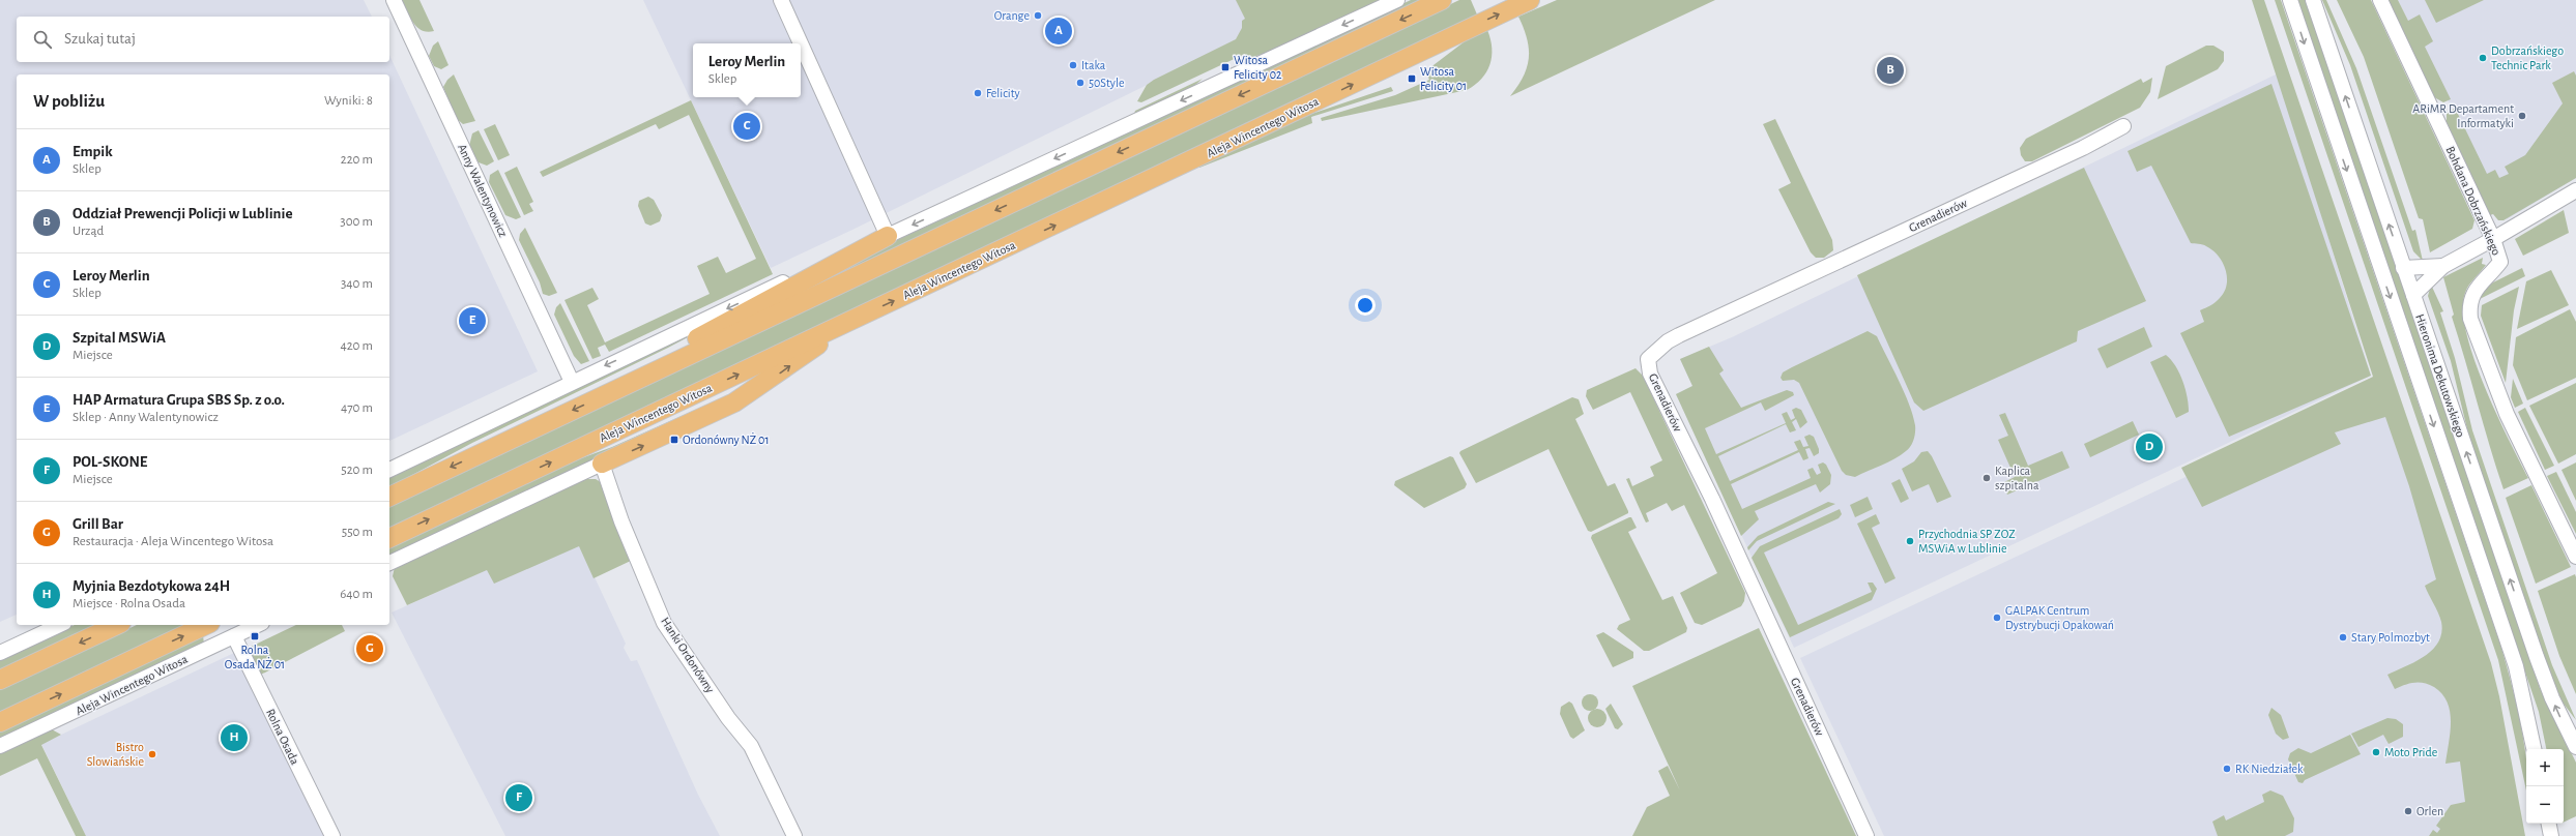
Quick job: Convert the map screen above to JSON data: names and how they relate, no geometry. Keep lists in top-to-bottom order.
{
  "streets": {
    "main road": ["Aleja Wincentego Witosa"],
    "street": [
      "Anny Walentynowicz",
      "Bohdana Dobrzańskiego",
      "Grenadierów",
      "Hieronima Dekutowskiego",
      "Hanki Ordonówny",
      "Rolna Osada"
    ]
  },
  "crossings": [
    ["Aleja Wincentego Witosa", "Hanki Ordonówny"],
    ["Aleja Wincentego Witosa", "Rolna Osada"]
  ],
  "places": {
    "other": [
      "Orange",
      "Dobrzańskiego Technic Park",
      "Itaka",
      "50Style",
      "Felicity",
      "ARiMR Departament Informatyki",
      "Kaplica szpitalna",
      "Przychodnia SP ZOZ MSWiA w Lublinie",
      "GALPAK Centrum Dystrybucji Opakowań",
      "Stary Polmozbyt",
      "Moto Pride",
      "Bistro Slowiańskie",
      "RK Niedziałek",
      "Orlen"
    ],
    "transit": [
      "Witosa Felicity 02",
      "Witosa Felicity 01",
      "Ordonówny NŻ 01",
      "Rolna Osada NŻ 01"
    ]
  },
  "page": {
    "pins": [
      "A",
      "B",
      "C",
      "E",
      "D",
      "G",
      "H",
      "F"
    ],
    "search": "Szukaj tutaj",
    "popup": ["Leroy Merlin", "Sklep"],
    "heading": ["W pobliżu", "Wyniki: 8"],
    "list": [
      {
        "mark": "A",
        "name": "Empik",
        "note": "Sklep",
        "value": "220 m"
      },
      {
        "mark": "B",
        "name": "Oddział Prewencji Policji w Lublinie",
        "note": "Urząd",
        "value": "300 m"
      },
      {
        "mark": "C",
        "name": "Leroy Merlin",
        "note": "Sklep",
        "value": "340 m"
      },
      {
        "mark": "D",
        "name": "Szpital MSWiA",
        "note": "Miejsce",
        "value": "420 m"
      },
      {
        "mark": "E",
        "name": "HAP Armatura Grupa SBS Sp. z o.o.",
        "note": "Sklep · Anny Walentynowicz",
        "value": "470 m"
      },
      {
        "mark": "F",
        "name": "POL-SKONE",
        "note": "Miejsce",
        "value": "520 m"
      },
      {
        "mark": "G",
        "name": "Grill Bar",
        "note": "Restauracja · Aleja Wincentego Witosa",
        "value": "550 m"
      },
      {
        "mark": "H",
        "name": "Myjnia Bezdotykowa 24H",
        "note": "Miejsce · Rolna Osada",
        "value": "640 m"
      }
    ],
    "map_buttons": ["+", "−"]
  }
}
